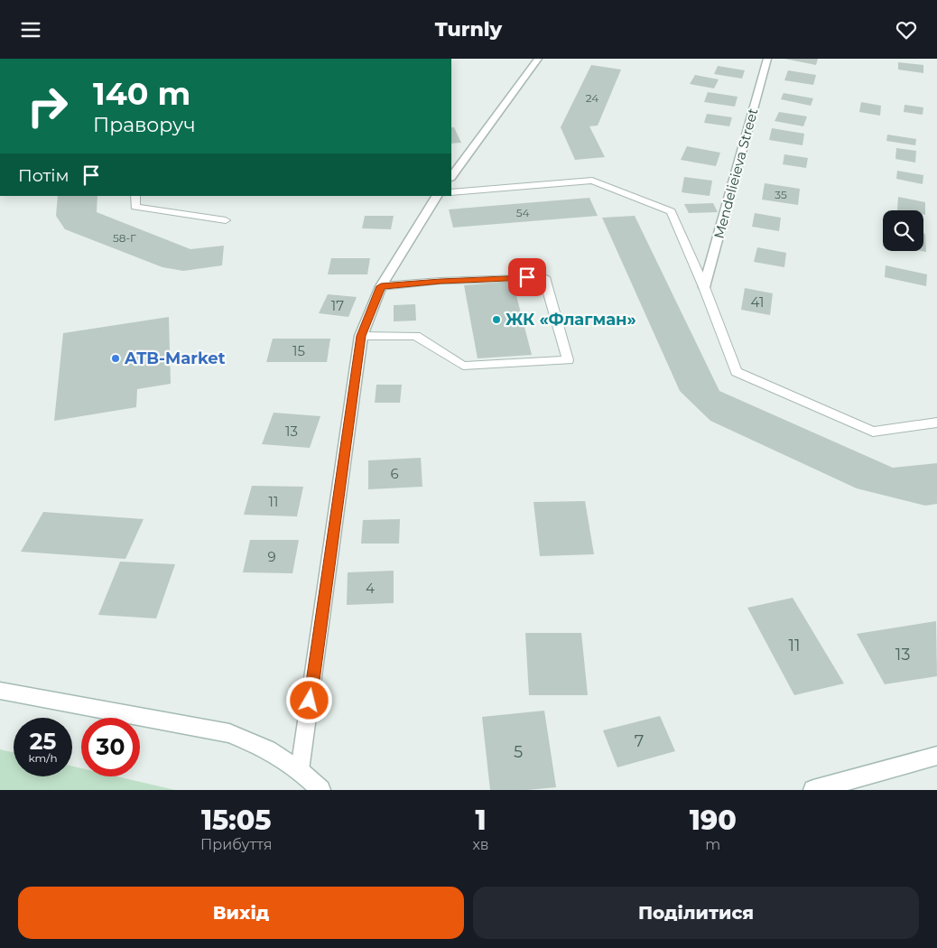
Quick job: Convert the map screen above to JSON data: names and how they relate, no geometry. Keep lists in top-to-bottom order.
{
  "streets": {
    "street": ["Mendelieieva Street"]
  },
  "places": ["ЖК «Флагман»", "ATB-Market"],
  "house_numbers": [
    "24",
    "35",
    "54",
    "58-Г",
    "41",
    "17",
    "15",
    "13",
    "6",
    "11",
    "9",
    "4",
    "11",
    "13",
    "7",
    "5"
  ],
  "page": {
    "header": "Turnly",
    "turn": ["140 m", "Праворуч"],
    "then": "Потім",
    "speed": "25 km/h",
    "limit": "30",
    "eta": [
      "15:05",
      "Прибуття",
      "1",
      "хв",
      "190",
      "m"
    ],
    "buttons": ["Вихід", "Поділитися"]
  }
}
